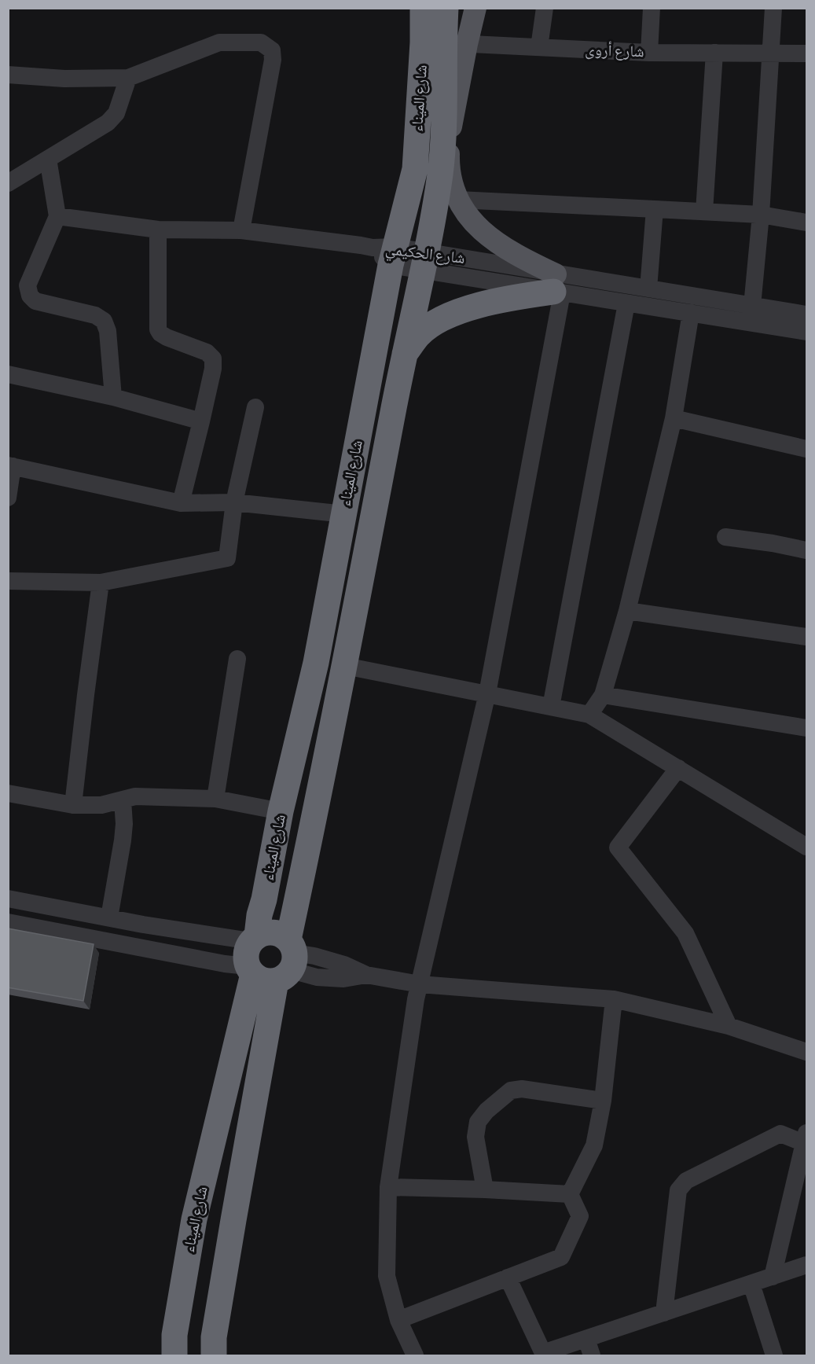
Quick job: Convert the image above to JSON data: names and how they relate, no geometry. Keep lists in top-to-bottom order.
{
  "streets": {
    "highway": ["شارع الميناء"],
    "street": ["شارع أروى", "شارع الحكيمي"]
  },
  "crossings": [
    ["شارع أروى", "شارع الميناء"],
    ["شارع الميناء", "شارع الحكيمي"]
  ]
}
